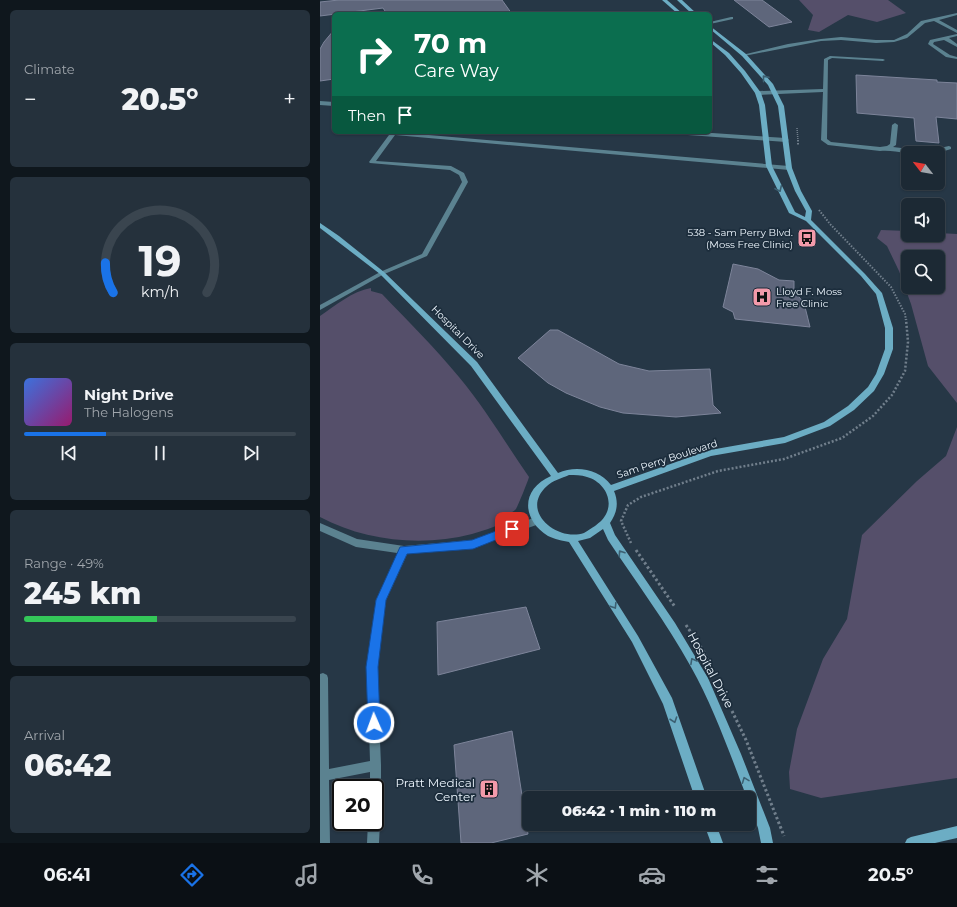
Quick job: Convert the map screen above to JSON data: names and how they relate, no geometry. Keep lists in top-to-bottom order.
{
  "streets": {
    "street": ["Hospital Drive", "Sam Perry Boulevard"]
  },
  "crossings": [
    ["Hospital Drive", "Sam Perry Boulevard"]
  ],
  "places": {
    "bus stop": ["538 - Sam Perry Blvd. (Moss Free Clinic)"],
    "hospital": ["Lloyd F. Moss Free Clinic"],
    "building": ["Pratt Medical Center"]
  },
  "north": "top left",
  "page": {
    "tile": [
      "Climate",
      ["Range · 49%", "245 km"],
      ["Arrival", "06:42"]
    ],
    "turn": ["70 m", "Care Way"],
    "heat": ["−", "20.5°", "+"],
    "then": "Then",
    "song": ["Night Drive", "The Halogens"],
    "limit": "20",
    "trip": "06:42 · 1 min · 110 m",
    "tabs": ["06:41", "20.5°"],
    "gauge": ["19", "km/h"]
  }
}
